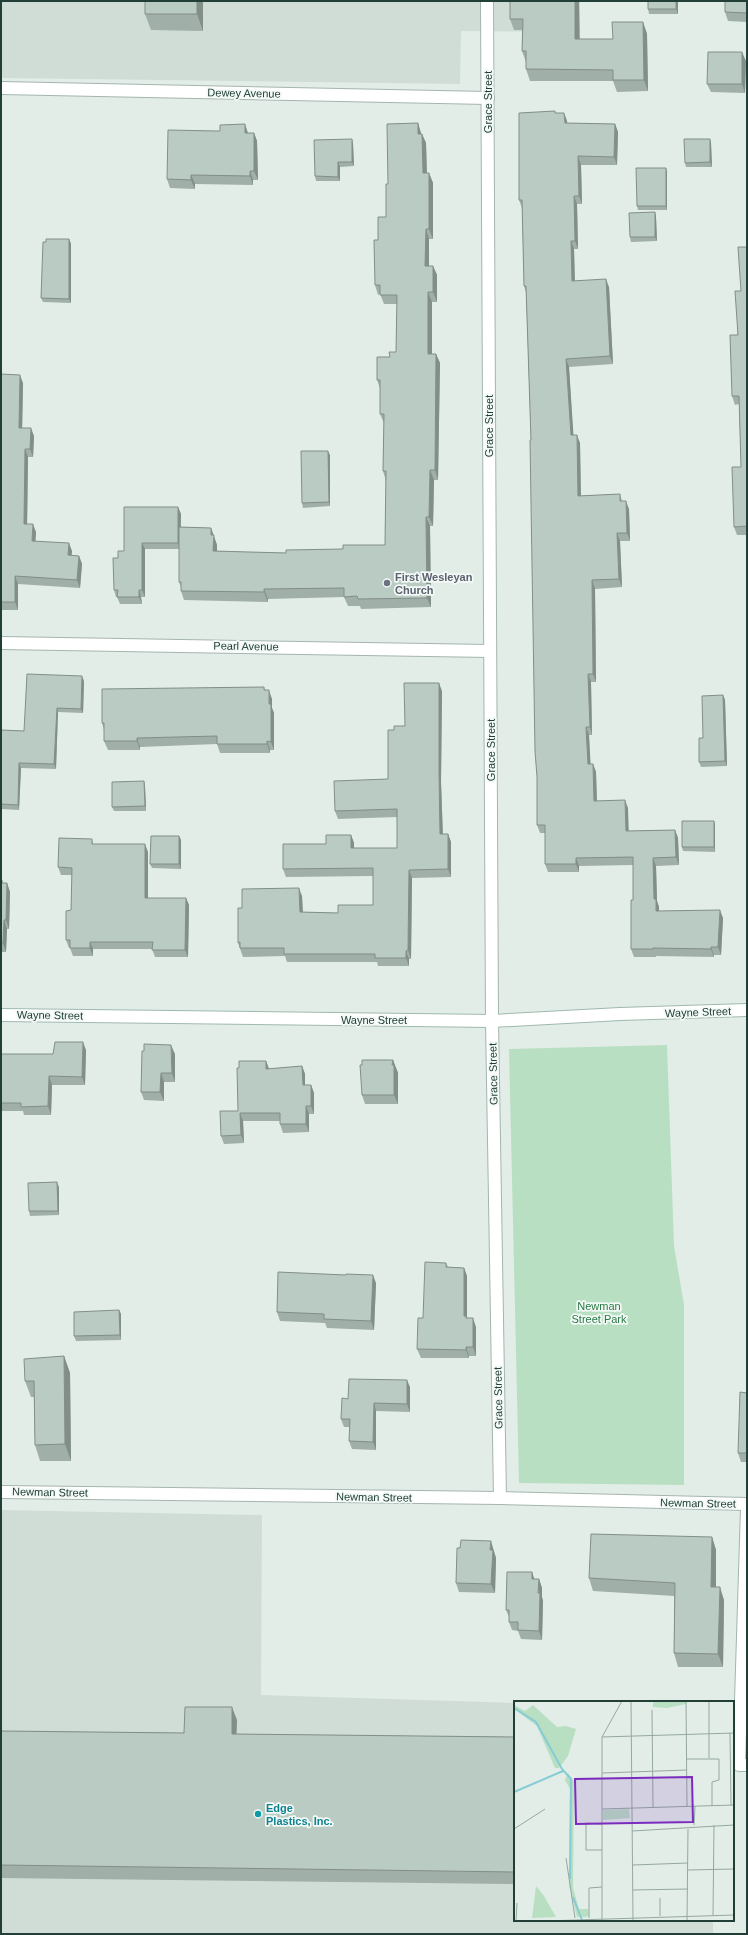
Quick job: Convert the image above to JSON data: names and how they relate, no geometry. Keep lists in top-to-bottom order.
{
  "streets": {
    "street": [
      "Dewey Avenue",
      "Grace Street",
      "Pearl Avenue",
      "Wayne Street",
      "Newman Street"
    ]
  },
  "crossings": [
    ["Dewey Avenue", "Grace Street"],
    ["Grace Street", "Pearl Avenue"],
    ["Grace Street", "Wayne Street"],
    ["Grace Street", "Newman Street"]
  ],
  "parks": ["Newman Street Park"],
  "places": ["First Wesleyan Church", "Edge Plastics, Inc."]
}
